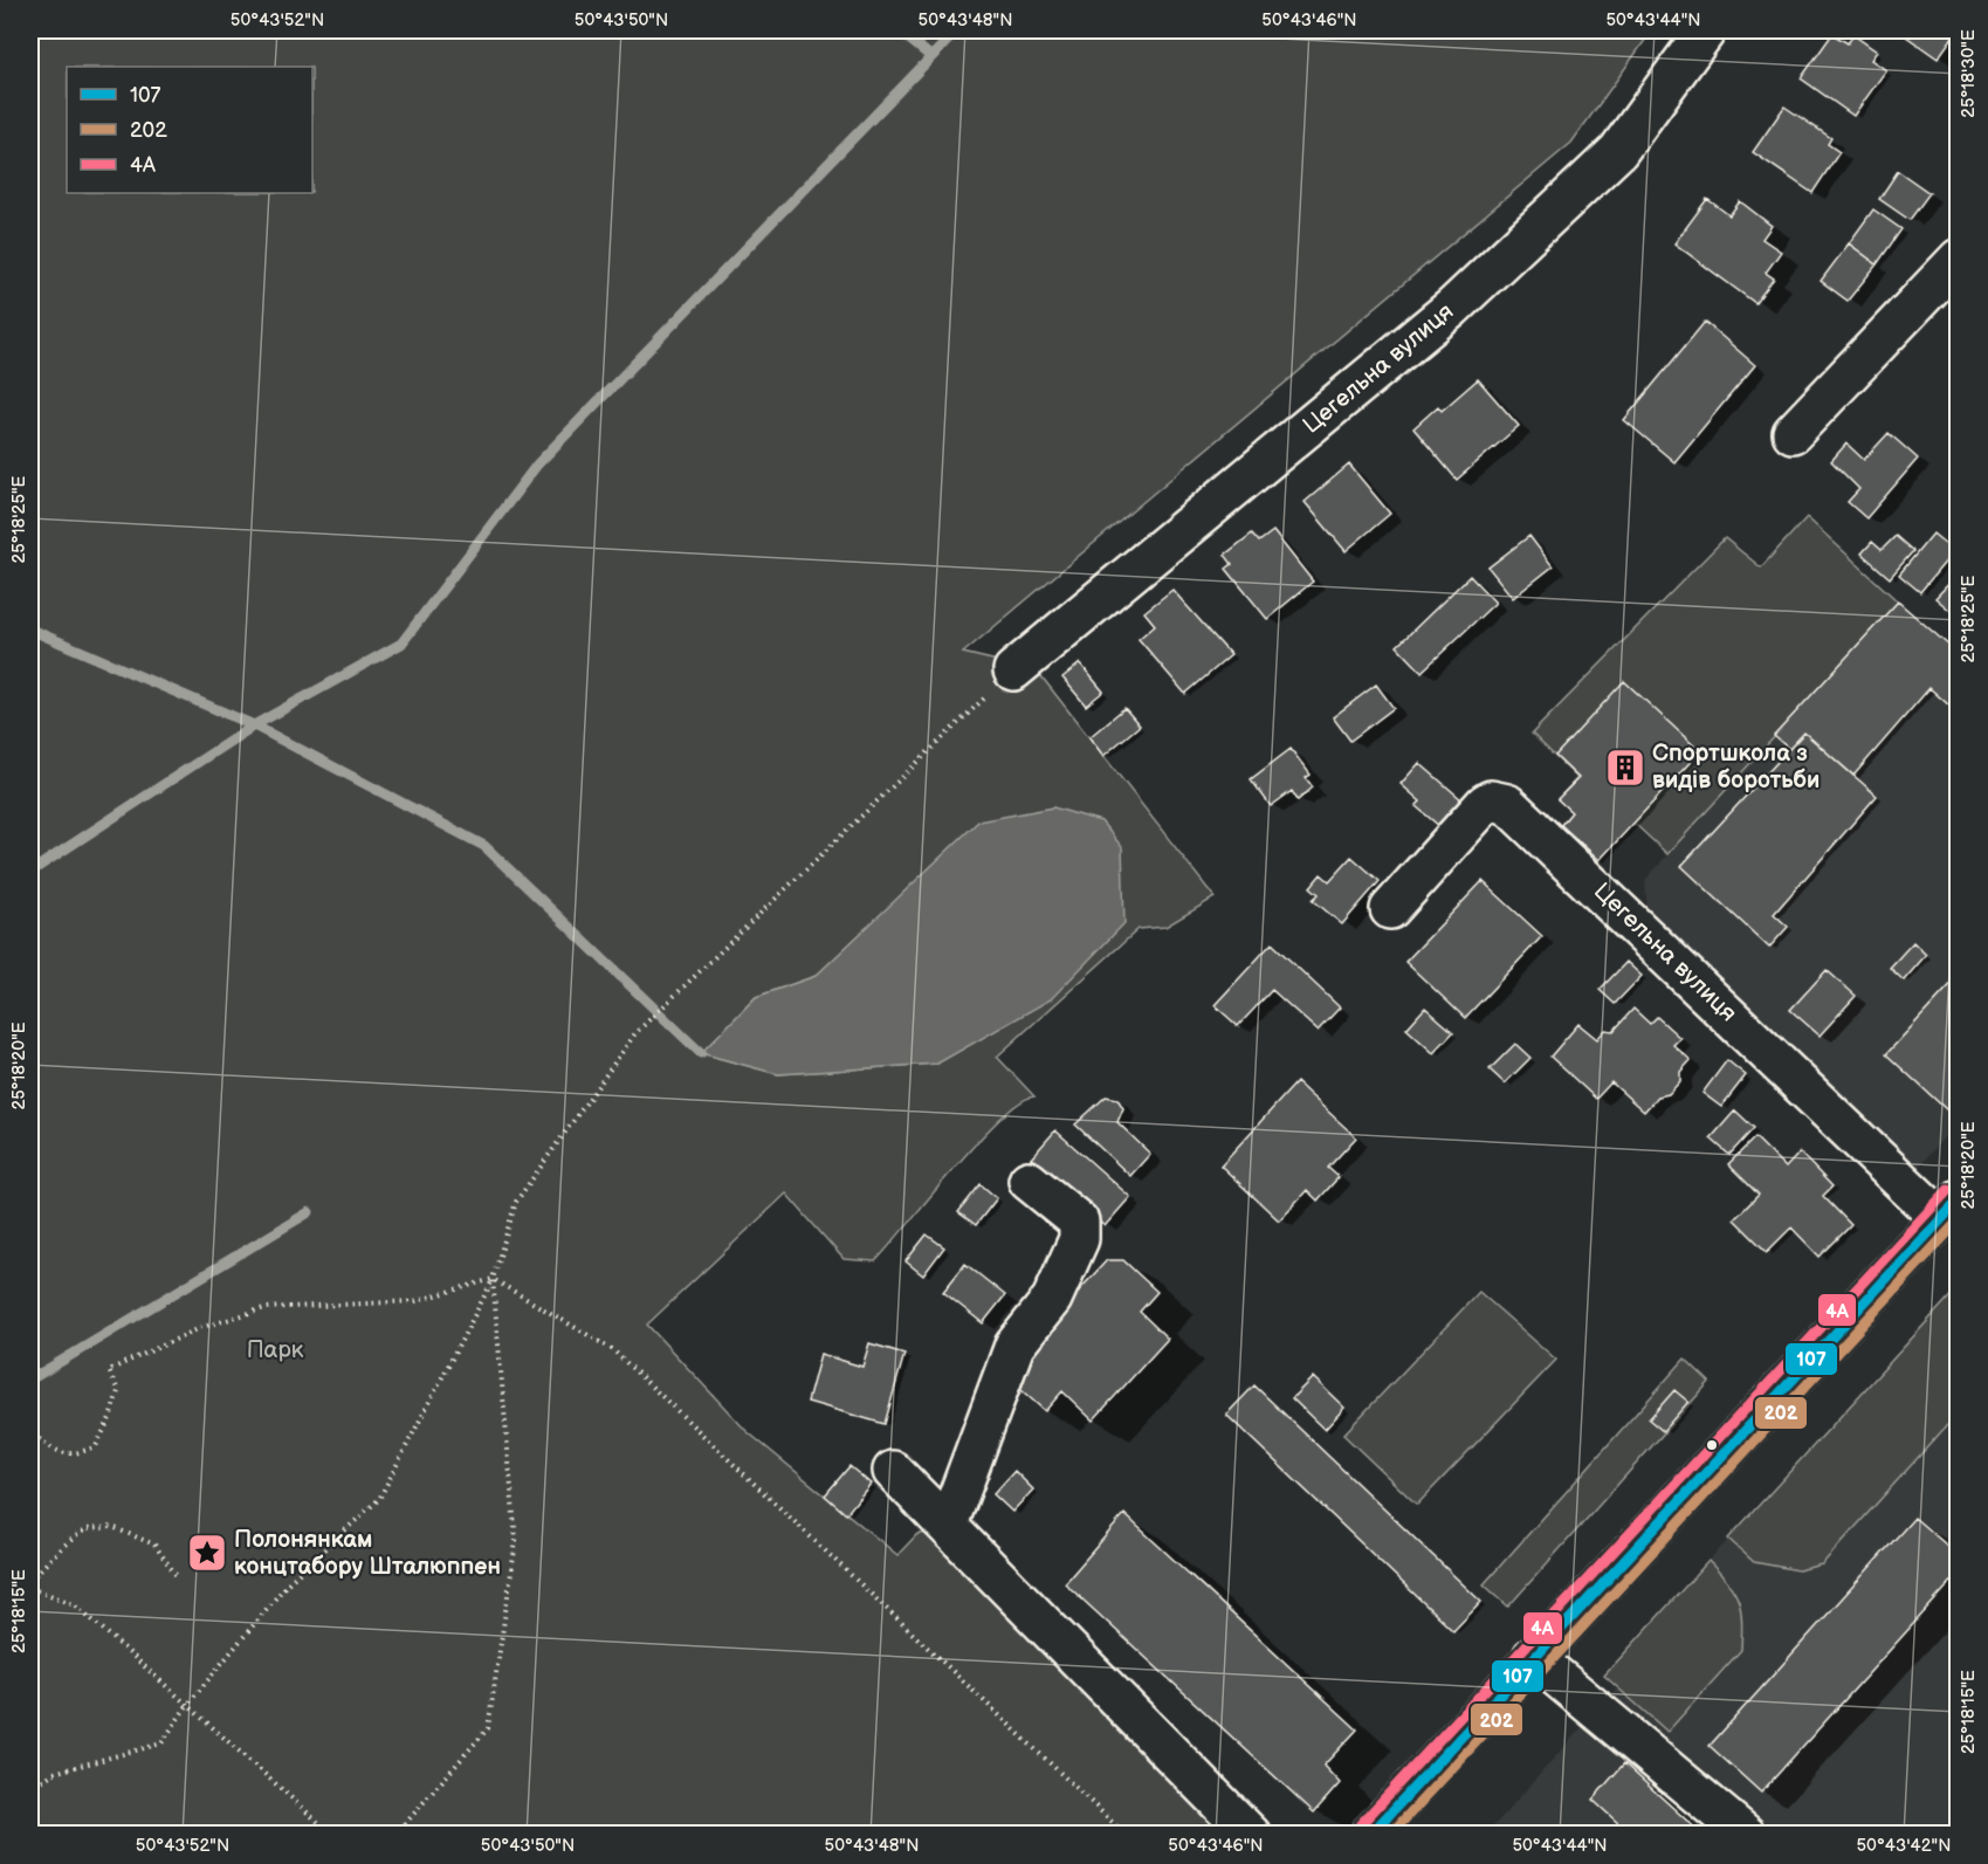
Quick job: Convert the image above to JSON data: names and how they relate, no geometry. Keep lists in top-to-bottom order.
{
  "streets": {
    "street": ["Цегельна вулиця"]
  },
  "parks": ["Парк"],
  "places": {
    "building": ["Спортшкола з видів боротьби"],
    "place": ["Полонянкам концтабору Шталюппен"]
  },
  "lines": ["transit line 4А", "transit line 107", "transit line 202"],
  "legend": ["107", "202", "4А"],
  "coordinates": [
    "50°43'52\"N",
    "50°43'50\"N",
    "50°43'48\"N",
    "50°43'46\"N",
    "50°43'44\"N",
    "25°18'30\"E",
    "25°18'25\"E",
    "25°18'20\"E",
    "25°18'15\"E",
    "50°43'42\"N"
  ]
}
